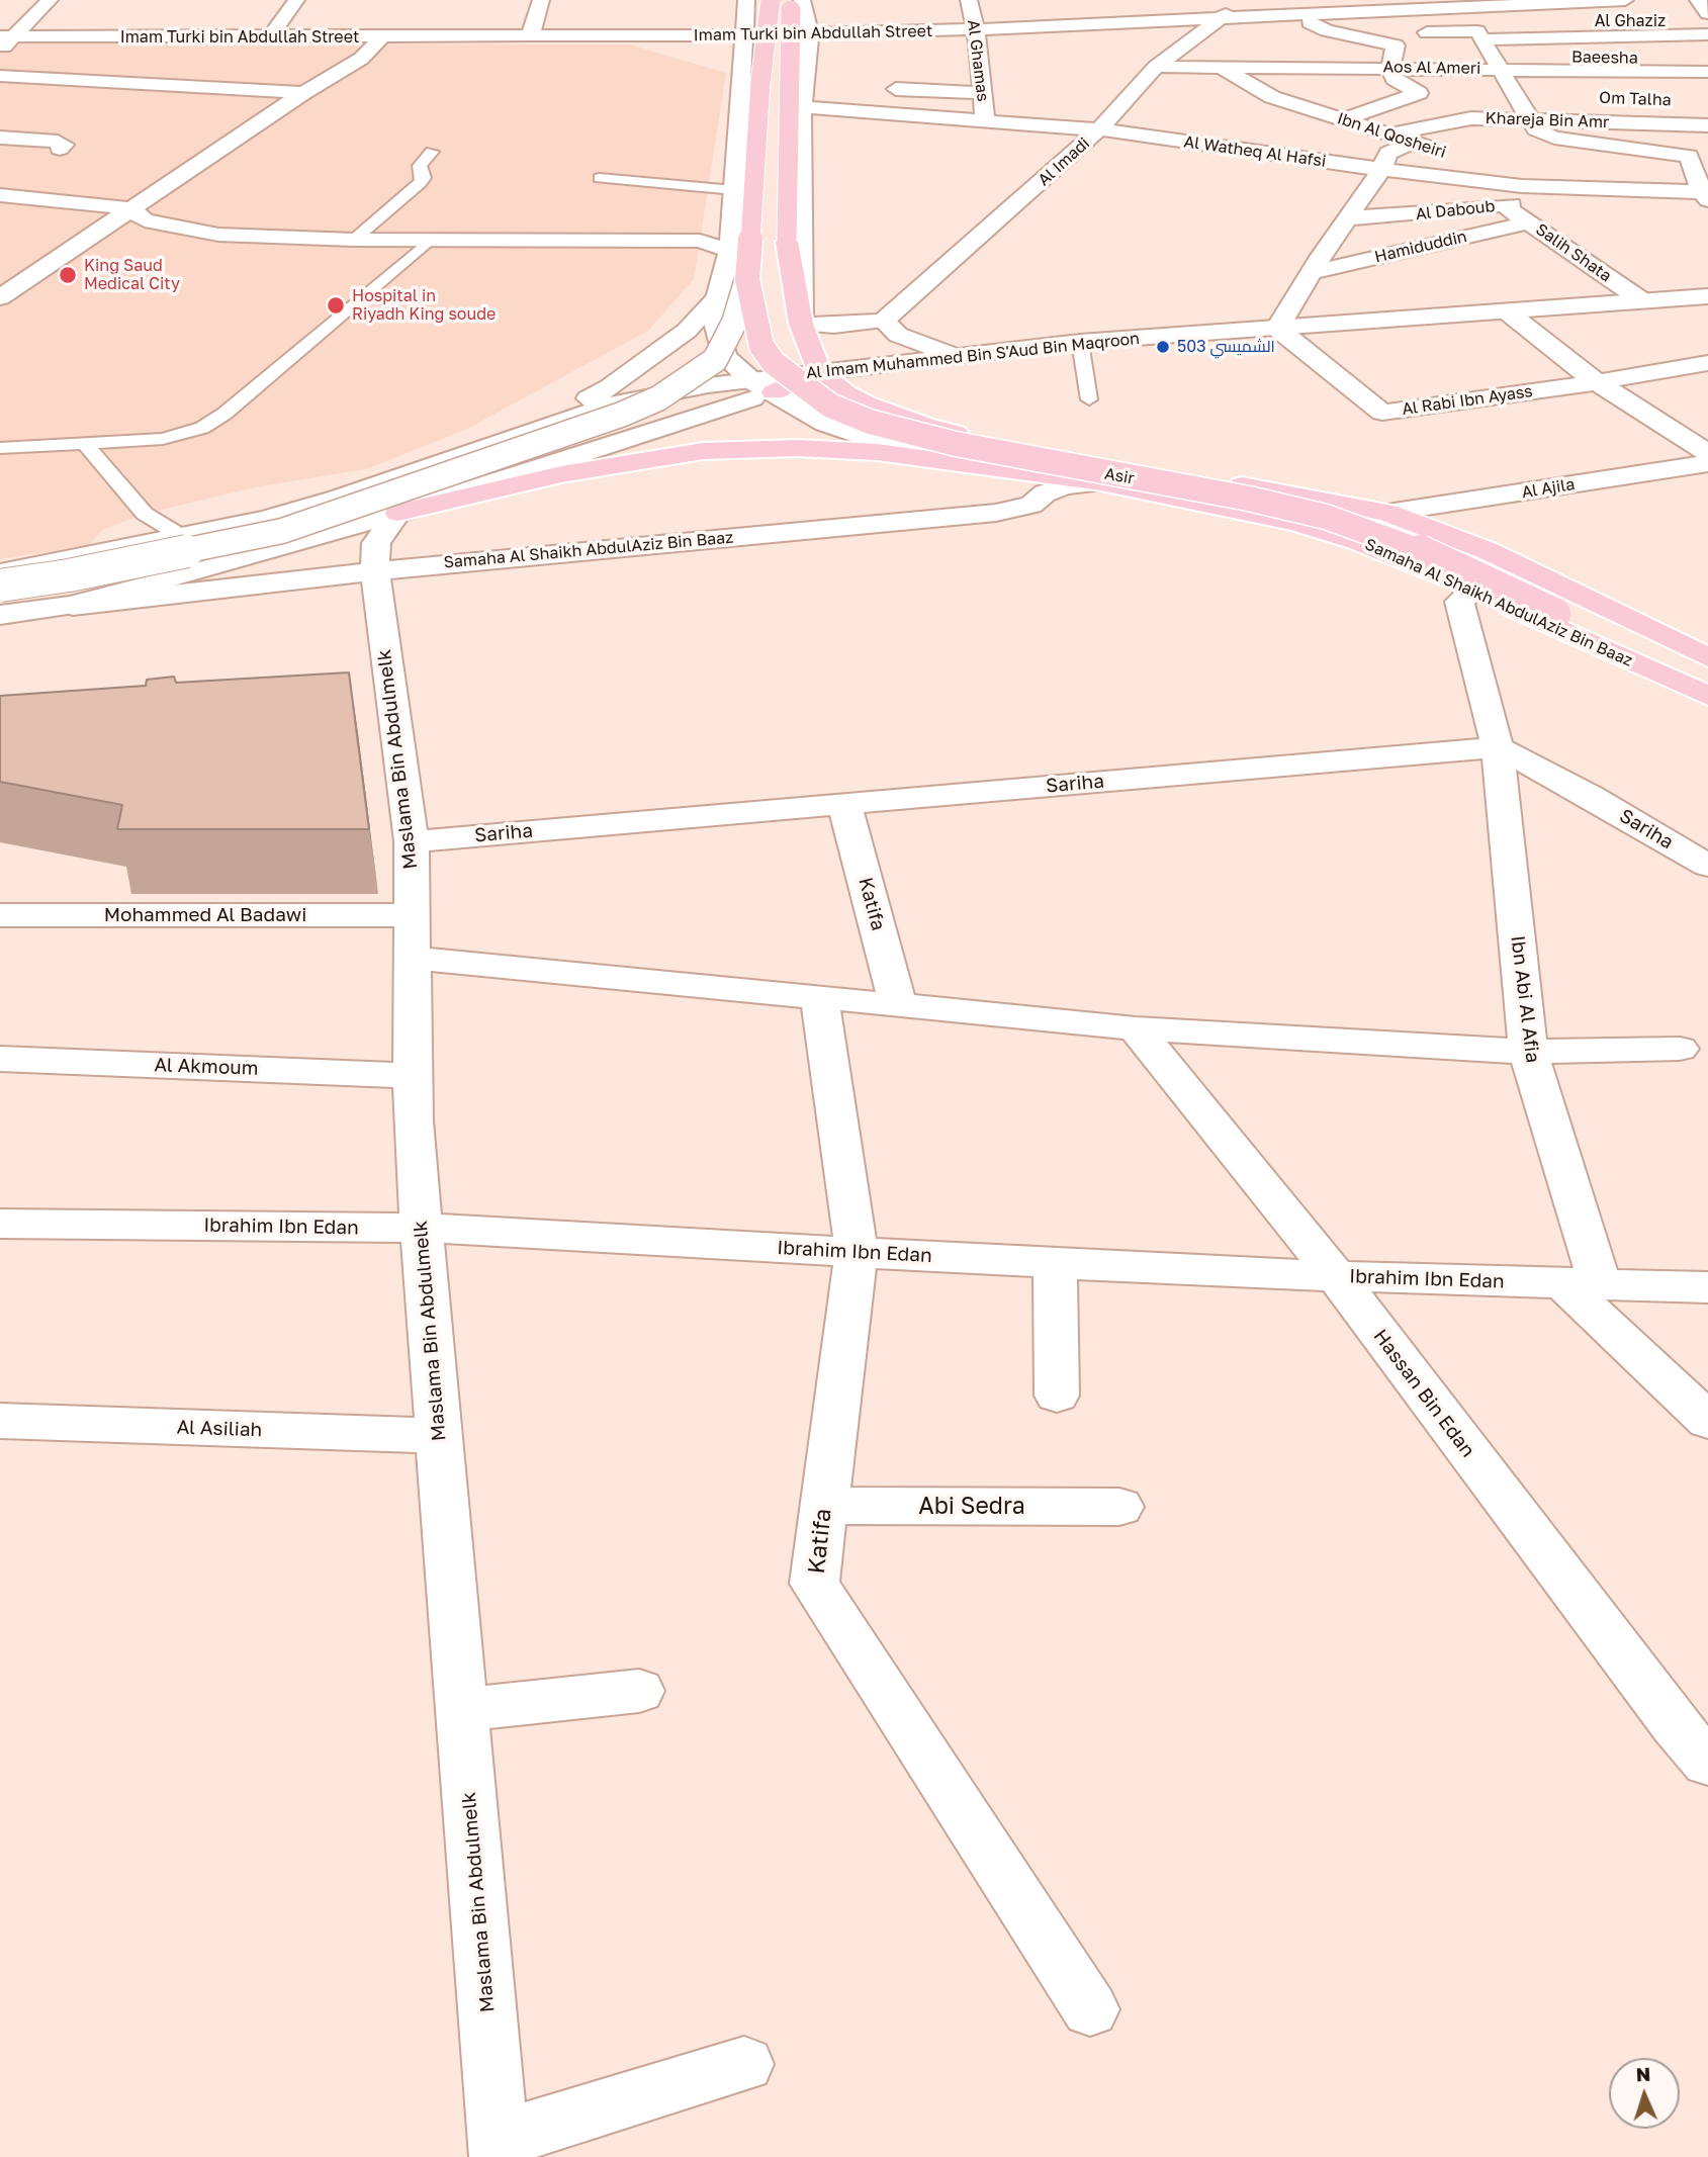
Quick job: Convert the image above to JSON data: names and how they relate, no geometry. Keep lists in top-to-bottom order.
{
  "streets": {
    "main road": ["Asir", "Samaha Al Shaikh AbdulAziz Bin Baaz"],
    "street": [
      "Al Ghaziz",
      "Imam Turki bin Abdullah Street",
      "Baeesha",
      "Al Ghamas",
      "Aos Al Ameri",
      "Khareja Bin Amr",
      "Ibn Al Qosheiri",
      "Al Watheq Al Hafsi",
      "Al Imadi",
      "Al Daboub",
      "Hamiduddin",
      "Salih Shata",
      "Al Imam Muhammed Bin S'Aud Bin Maqroon",
      "Al Rabi Ibn Ayass",
      "Al Ajila",
      "Maslama Bin Abdulmelk",
      "Sariha",
      "Katifa",
      "Mohammed Al Badawi",
      "Ibn Abi Al Afia",
      "Al Akmoum",
      "Ibrahim Ibn Edan",
      "Hassan Bin Edan",
      "Al Asiliah",
      "Abi Sedra"
    ]
  },
  "crossings": [
    ["Al Ghaziz", "Imam Turki bin Abdullah Street"],
    ["Imam Turki bin Abdullah Street", "Al Ghamas"],
    ["Imam Turki bin Abdullah Street", "Al Imadi"],
    ["Baeesha", "Aos Al Ameri"],
    ["Al Ghamas", "Al Watheq Al Hafsi"],
    ["Aos Al Ameri", "Ibn Al Qosheiri"],
    ["Aos Al Ameri", "Al Imadi"],
    ["Khareja Bin Amr", "Ibn Al Qosheiri"],
    ["Ibn Al Qosheiri", "Al Watheq Al Hafsi"],
    ["Al Watheq Al Hafsi", "Al Imadi"],
    ["Al Watheq Al Hafsi", "Al Daboub"],
    ["Al Daboub", "Salih Shata"],
    ["Hamiduddin", "Salih Shata"],
    ["Salih Shata", "Al Imam Muhammed Bin S'Aud Bin Maqroon"],
    ["Al Imam Muhammed Bin S'Aud Bin Maqroon", "Al Rabi Ibn Ayass"],
    ["Al Imam Muhammed Bin S'Aud Bin Maqroon", "Samaha Al Shaikh AbdulAziz Bin Baaz"],
    ["Asir", "Samaha Al Shaikh AbdulAziz Bin Baaz"],
    ["Samaha Al Shaikh AbdulAziz Bin Baaz", "Maslama Bin Abdulmelk"],
    ["Samaha Al Shaikh AbdulAziz Bin Baaz", "Ibn Abi Al Afia"],
    ["Maslama Bin Abdulmelk", "Sariha"],
    ["Maslama Bin Abdulmelk", "Mohammed Al Badawi"],
    ["Maslama Bin Abdulmelk", "Al Akmoum"],
    ["Maslama Bin Abdulmelk", "Ibrahim Ibn Edan"],
    ["Maslama Bin Abdulmelk", "Al Asiliah"],
    ["Sariha", "Katifa"],
    ["Sariha", "Ibn Abi Al Afia"],
    ["Katifa", "Mohammed Al Badawi"],
    ["Katifa", "Ibrahim Ibn Edan"],
    ["Katifa", "Abi Sedra"],
    ["Mohammed Al Badawi", "Ibn Abi Al Afia"],
    ["Mohammed Al Badawi", "Hassan Bin Edan"],
    ["Ibn Abi Al Afia", "Ibrahim Ibn Edan"],
    ["Ibrahim Ibn Edan", "Hassan Bin Edan"]
  ],
  "places": ["King Saud Medical City", "Hospital in Riyadh King soude", "الشميسي 503"],
  "north": "top"
}
